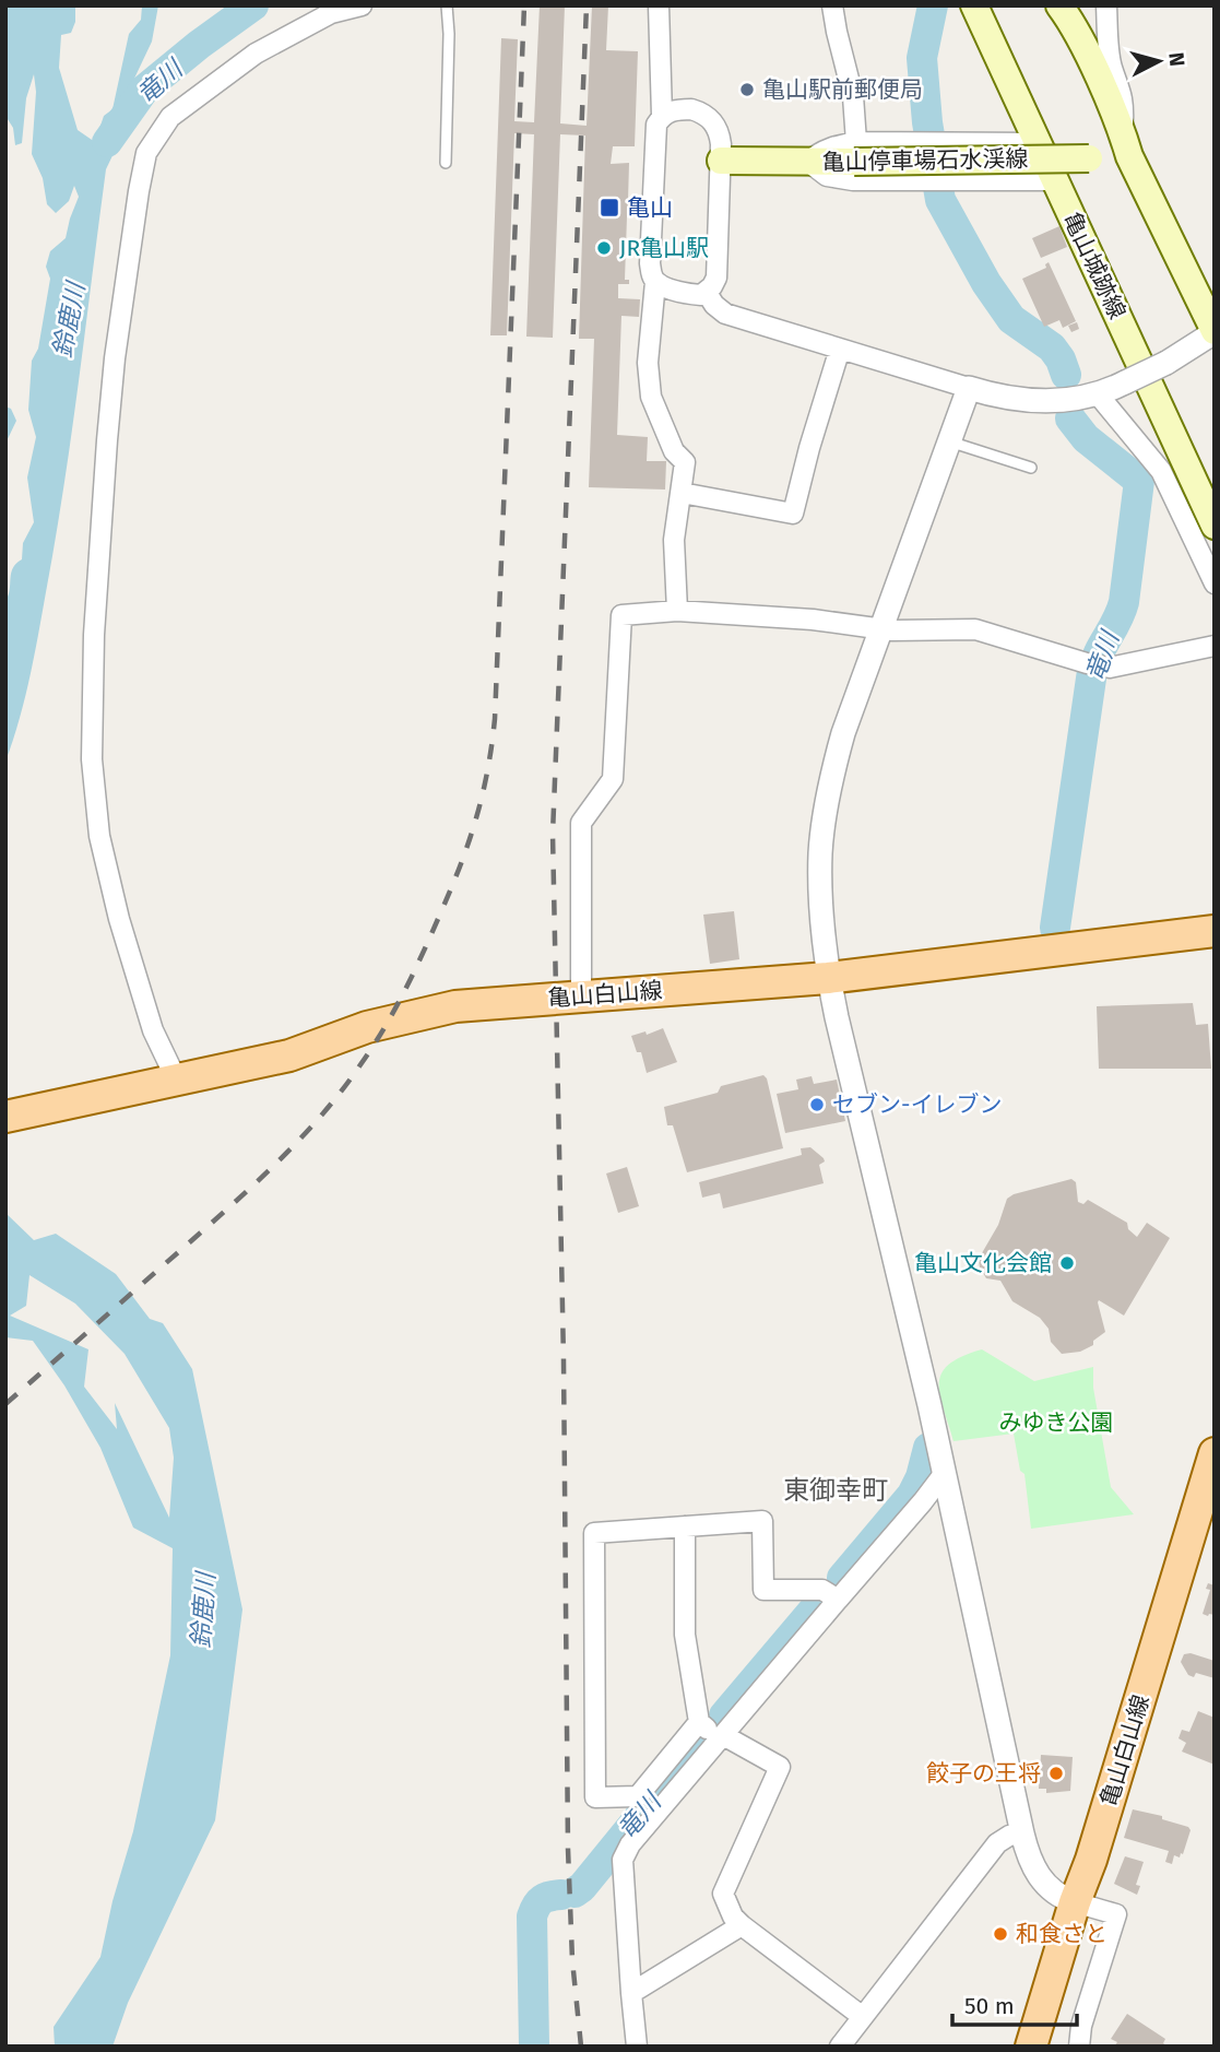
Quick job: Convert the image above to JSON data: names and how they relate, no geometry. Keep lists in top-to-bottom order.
{
  "streets": {
    "main road": ["亀山停車場石水渓線", "亀山城跡線", "亀山白山線"]
  },
  "districts": ["東御幸町"],
  "water": ["竜川", "鈴鹿川"],
  "parks": ["みゆき公園"],
  "places": {
    "other": [
      "亀山駅前郵便局",
      "JR亀山駅",
      "セブン-イレブン",
      "亀山文化会館",
      "餃子の王将",
      "和食さと"
    ],
    "transit": ["亀山"]
  },
  "scale_bar": "50 m",
  "north": "right"
}
